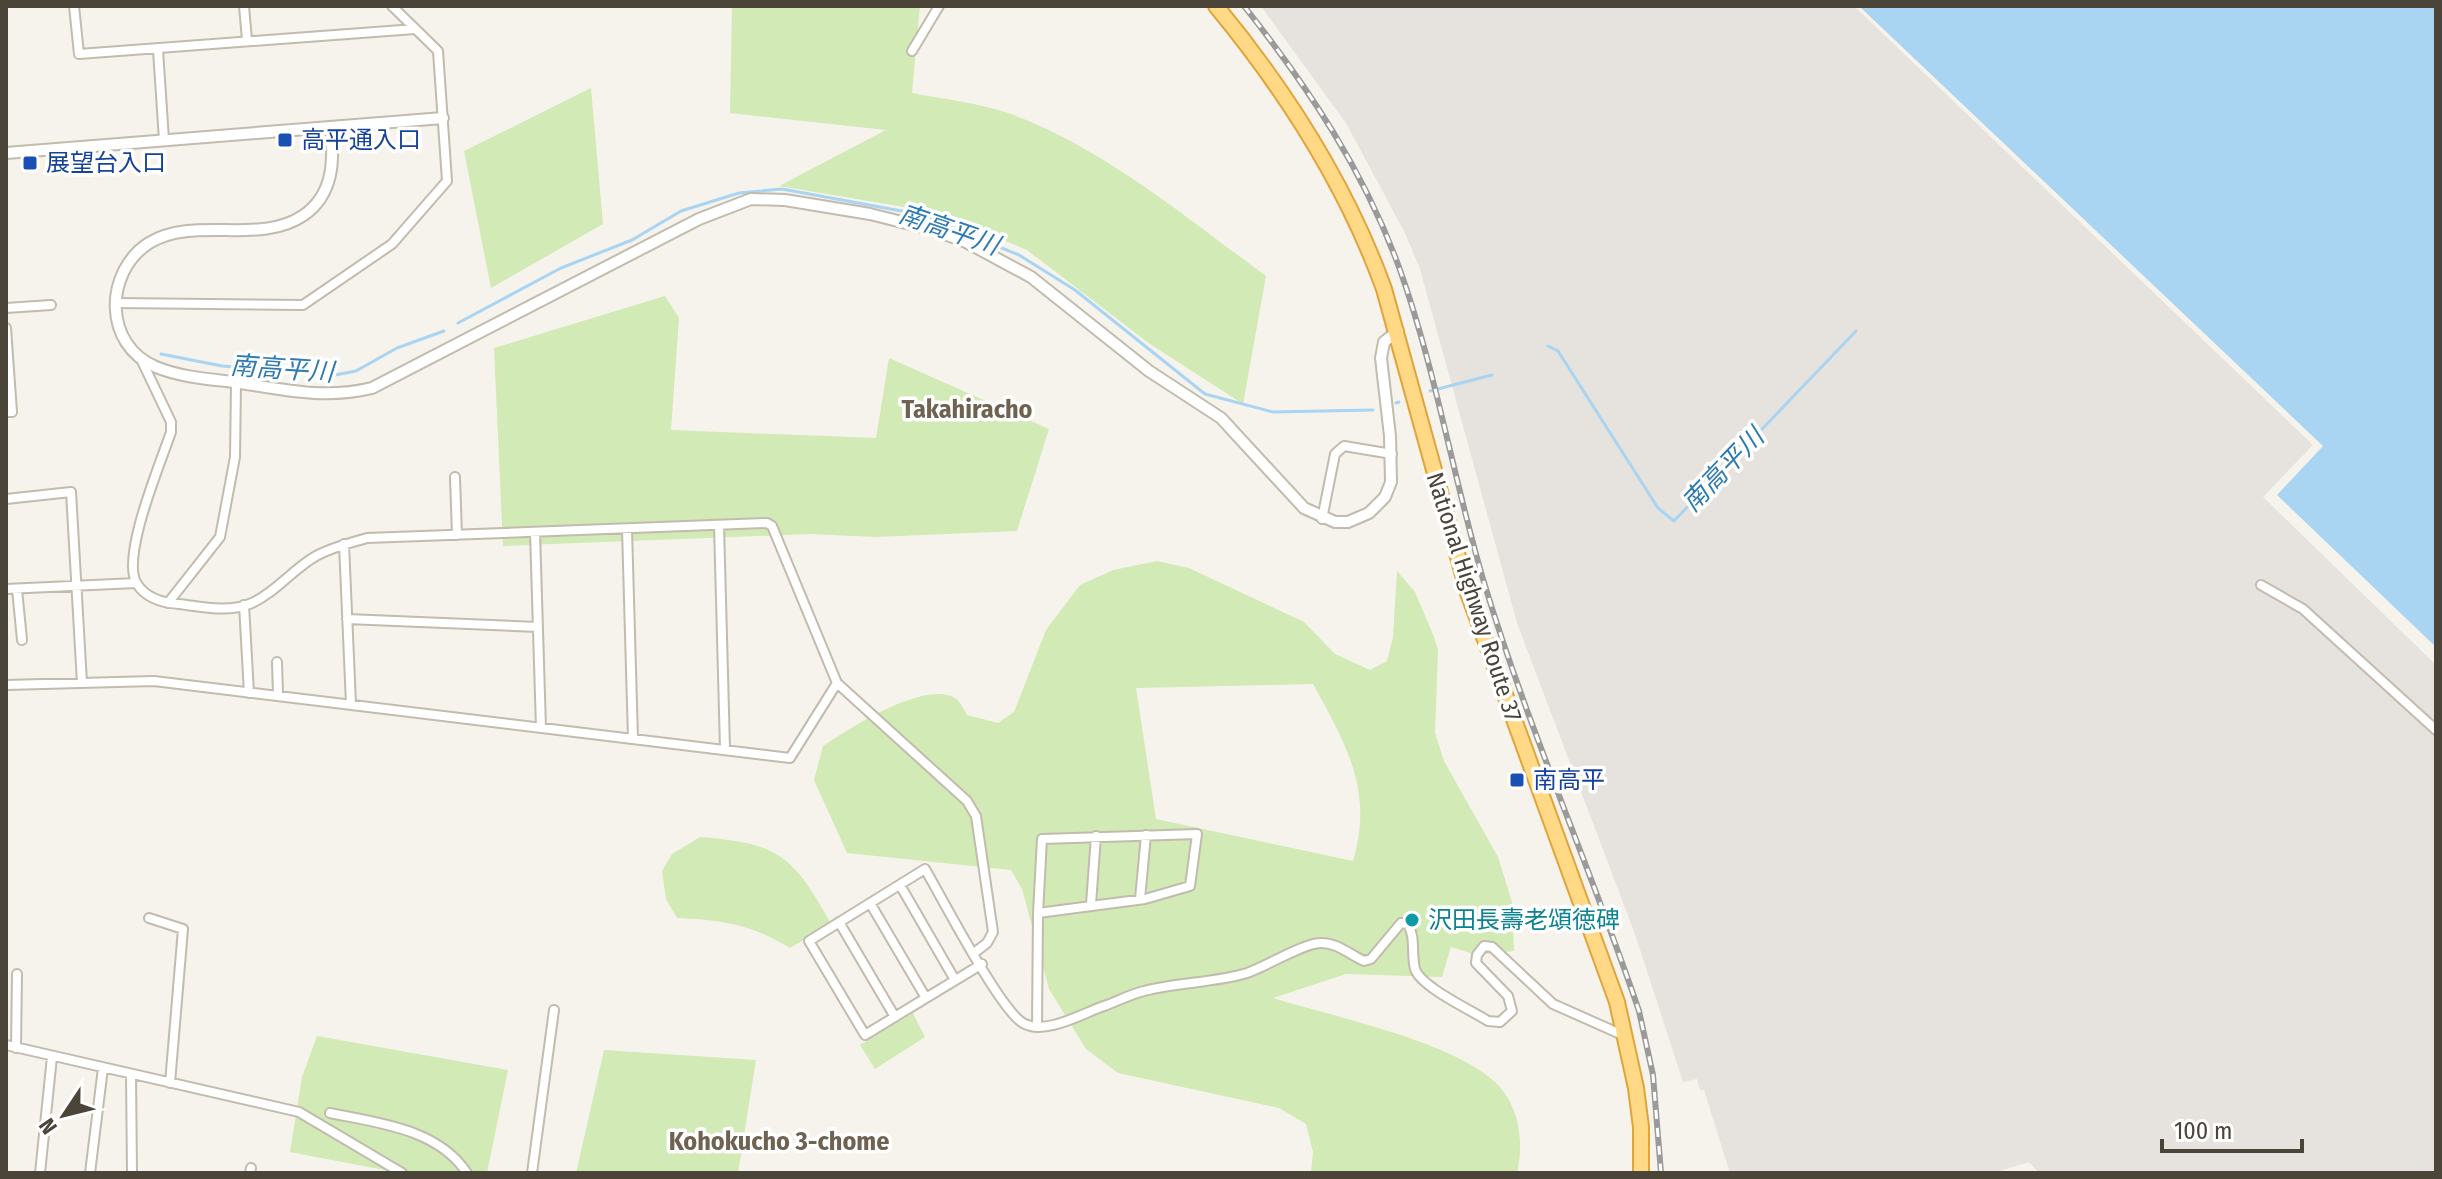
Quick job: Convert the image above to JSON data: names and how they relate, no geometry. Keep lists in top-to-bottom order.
{
  "streets": {
    "highway": ["National Highway Route 37"]
  },
  "districts": ["Takahiracho", "Kohokucho 3-chome"],
  "water": ["南高平川"],
  "places": {
    "transit": ["高平通入口", "展望台入口", "南高平"],
    "other": ["沢田長壽老頌徳碑"]
  },
  "scale_bar": "100 m",
  "north": "bottom left"
}
